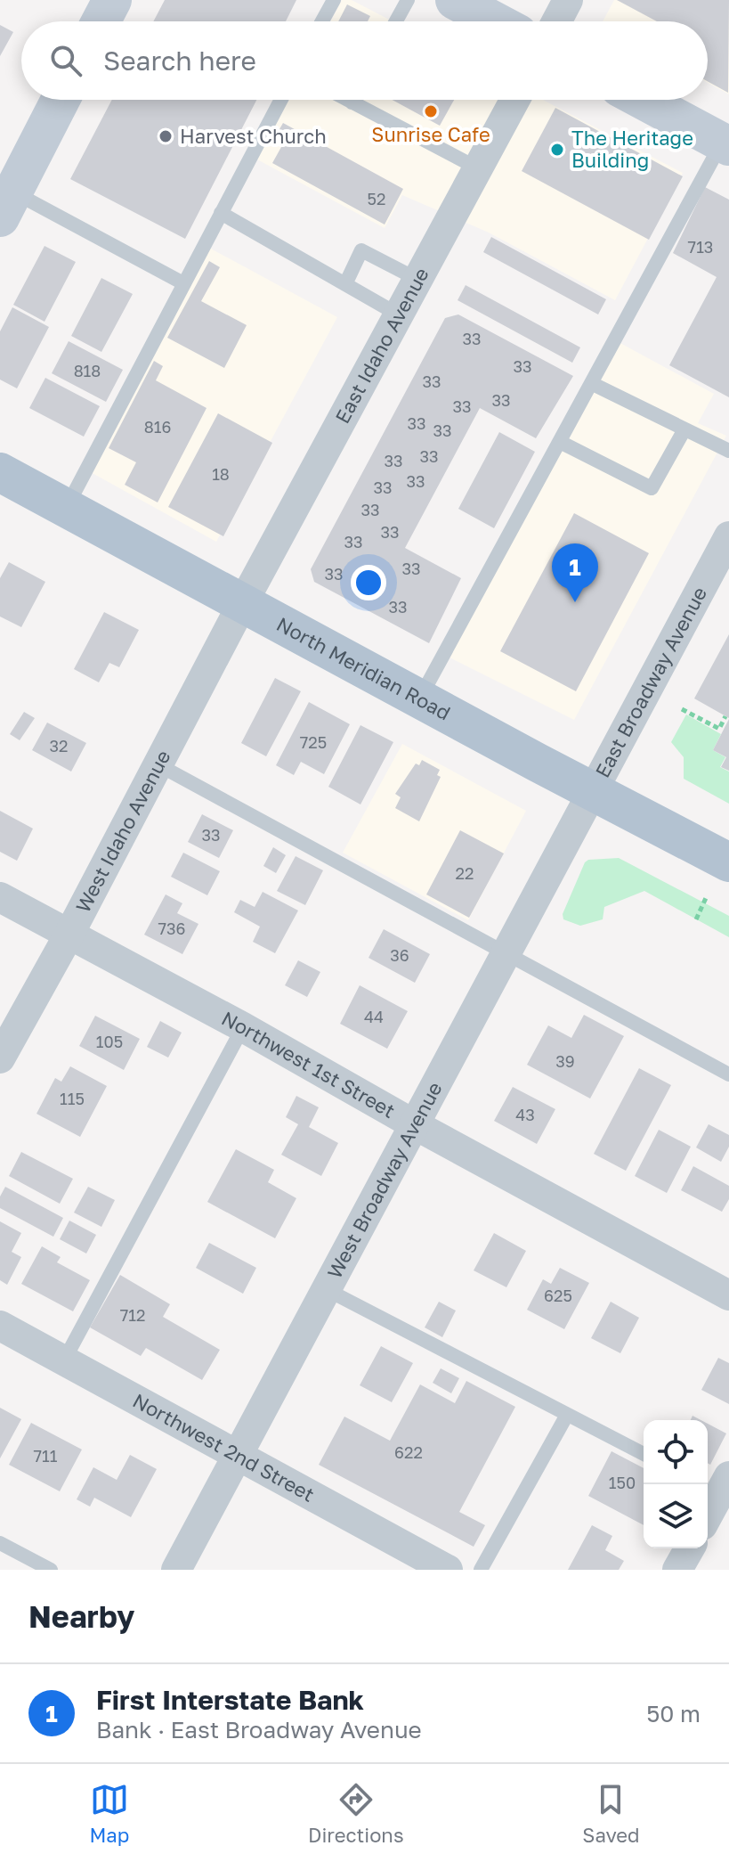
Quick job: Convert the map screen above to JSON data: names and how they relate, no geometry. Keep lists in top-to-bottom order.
{
  "streets": {
    "main road": ["North Meridian Road"],
    "street": [
      "East Idaho Avenue",
      "East Broadway Avenue",
      "West Idaho Avenue",
      "Northwest 1st Street",
      "West Broadway Avenue",
      "Northwest 2nd Street"
    ]
  },
  "crossings": [
    ["East Idaho Avenue", "North Meridian Road"],
    ["East Idaho Avenue", "West Idaho Avenue"],
    ["North Meridian Road", "East Broadway Avenue"],
    ["North Meridian Road", "West Idaho Avenue"],
    ["North Meridian Road", "West Broadway Avenue"],
    ["East Broadway Avenue", "West Broadway Avenue"],
    ["West Idaho Avenue", "Northwest 1st Street"],
    ["Northwest 1st Street", "West Broadway Avenue"],
    ["West Broadway Avenue", "Northwest 2nd Street"]
  ],
  "places": ["Sunrise Cafe", "Harvest Church", "The Heritage Building"],
  "house_numbers": [
    "52",
    "713",
    "33",
    "33",
    "818",
    "33",
    "33",
    "33",
    "33",
    "816",
    "33",
    "33",
    "33",
    "18",
    "33",
    "33",
    "33",
    "33",
    "33",
    "33",
    "33",
    "33",
    "725",
    "32",
    "33",
    "22",
    "736",
    "36",
    "44",
    "105",
    "39",
    "115",
    "43",
    "625",
    "712",
    "622",
    "711",
    "150"
  ],
  "page": {
    "search": "Search here",
    "pins": "1",
    "heading": "Nearby",
    "list": [
      {
        "mark": "1",
        "name": "First Interstate Bank",
        "note": "Bank · East Broadway Avenue",
        "value": "50 m"
      }
    ],
    "nav": ["Map", "Directions", "Saved"]
  }
}
